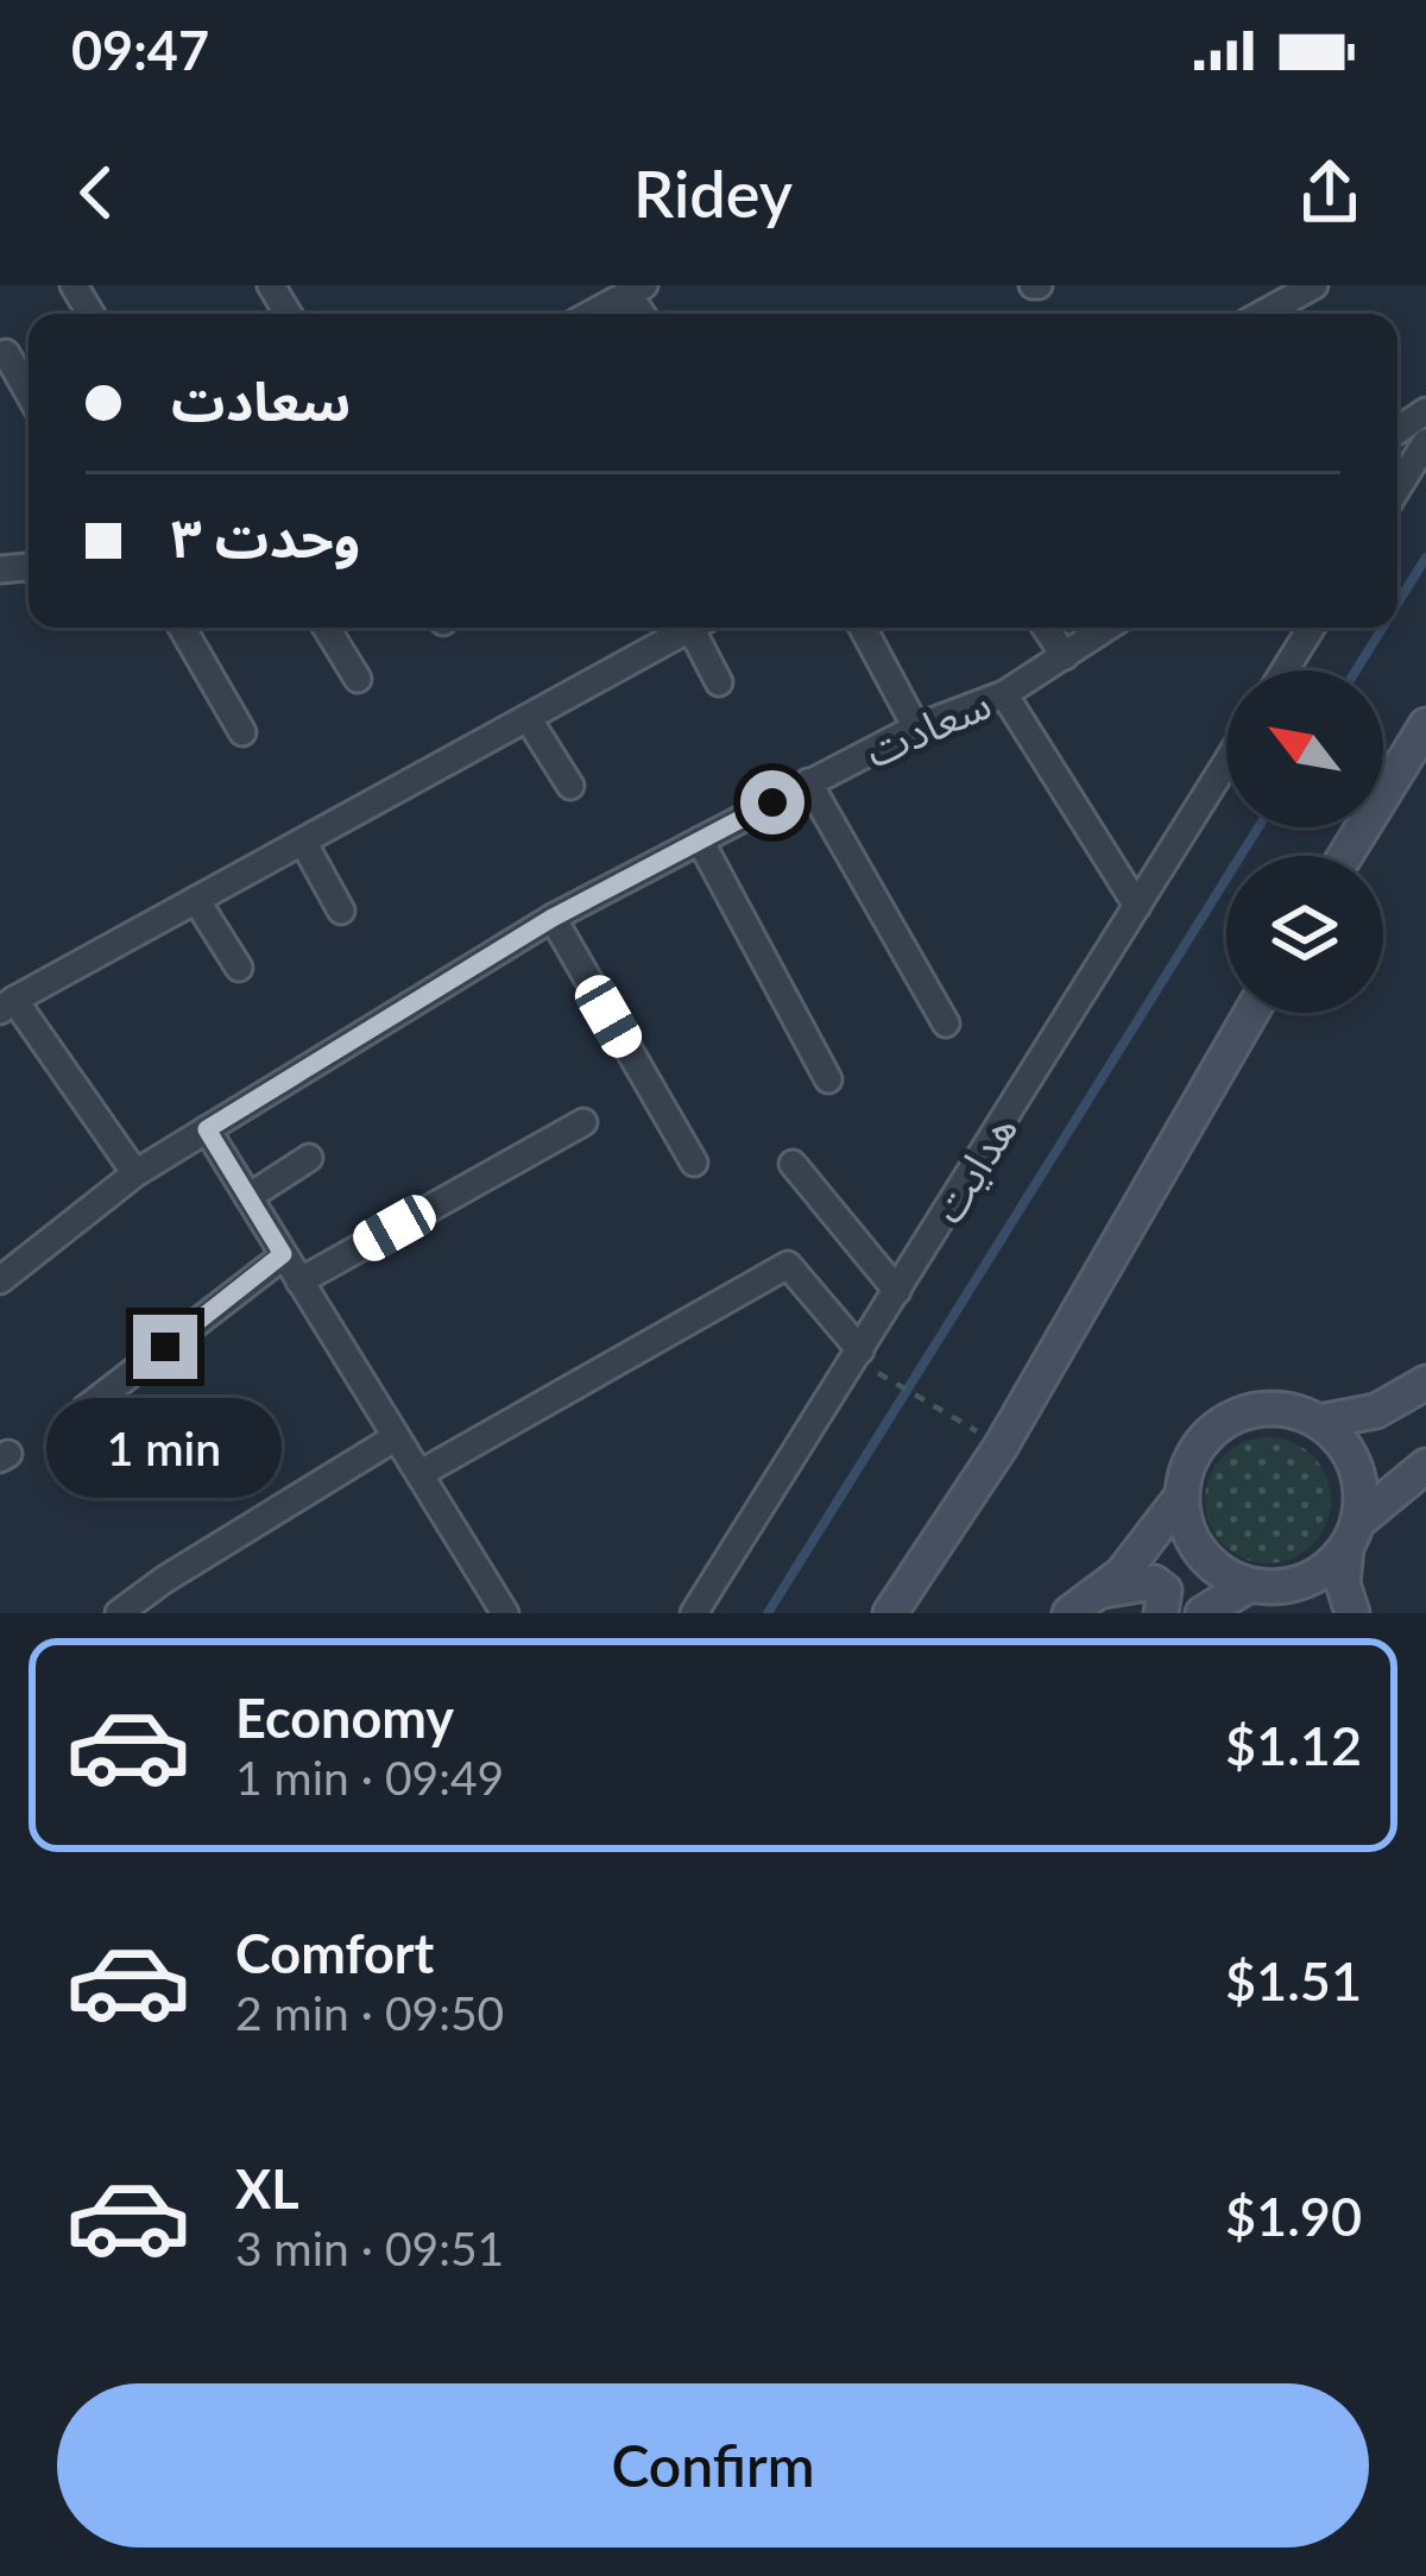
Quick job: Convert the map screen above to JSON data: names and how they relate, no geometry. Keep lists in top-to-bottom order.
{
  "streets": {
    "street": ["سعادت", "هدایت"]
  },
  "north": "top left",
  "page": {
    "status": "09:47",
    "header": "Ridey",
    "banner": ["سعادت", "وحدت ۳"],
    "bubble": "1 min",
    "list": [
      {
        "name": "Economy",
        "note": "1 min · 09:49",
        "value": "$1.12"
      },
      {
        "name": "Comfort",
        "note": "2 min · 09:50",
        "value": "$1.51"
      },
      {
        "name": "XL",
        "note": "3 min · 09:51",
        "value": "$1.90"
      }
    ],
    "buttons": "Confirm"
  }
}
